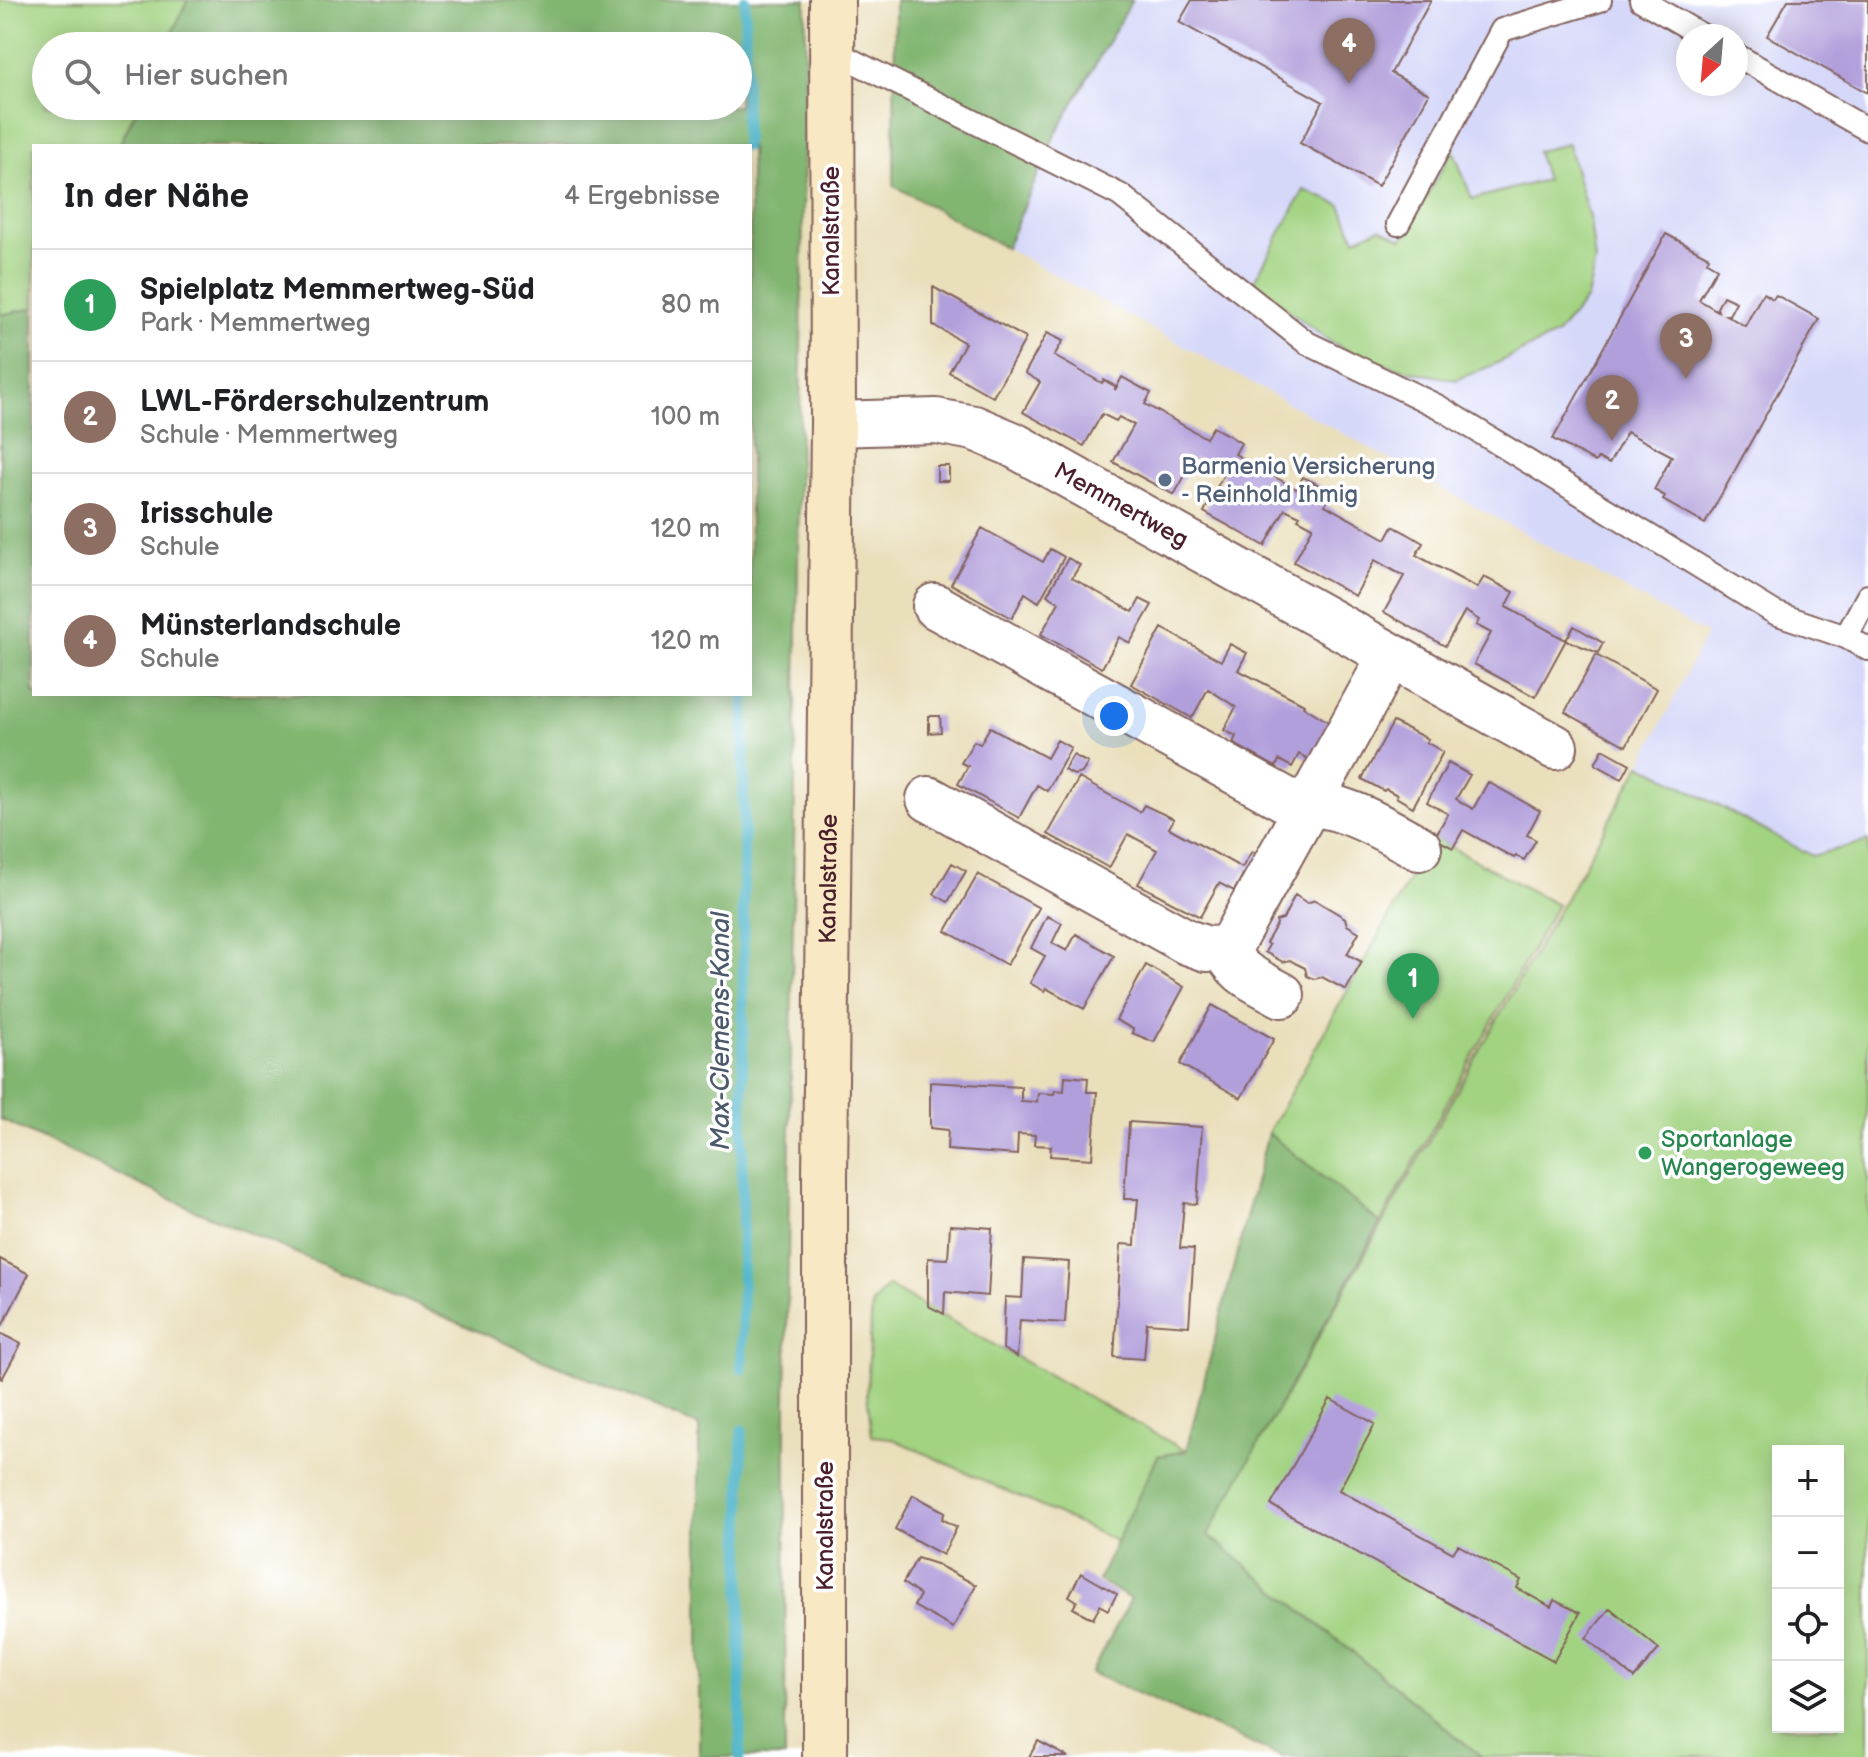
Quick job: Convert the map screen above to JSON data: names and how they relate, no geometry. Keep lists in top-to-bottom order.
{
  "streets": {
    "main road": ["Kanalstraße"],
    "street": ["Memmertweg"]
  },
  "crossings": [
    ["Kanalstraße", "Memmertweg"]
  ],
  "water": ["Max-Clemens-Kanal"],
  "places": ["Barmenia Versicherung - Reinhold Ihmig", "Sportanlage Wangerogeweeg"],
  "north": "bottom left",
  "page": {
    "pins": [
      "4",
      "3",
      "2",
      "1"
    ],
    "search": "Hier suchen",
    "heading": ["In der Nähe", "4 Ergebnisse"],
    "list": [
      {
        "mark": "1",
        "name": "Spielplatz Memmertweg-Süd",
        "note": "Park · Memmertweg",
        "value": "80 m"
      },
      {
        "mark": "2",
        "name": "LWL-Förderschulzentrum",
        "note": "Schule · Memmertweg",
        "value": "100 m"
      },
      {
        "mark": "3",
        "name": "Irisschule",
        "note": "Schule",
        "value": "120 m"
      },
      {
        "mark": "4",
        "name": "Münsterlandschule",
        "note": "Schule",
        "value": "120 m"
      }
    ],
    "map_buttons": ["+", "−"]
  }
}
